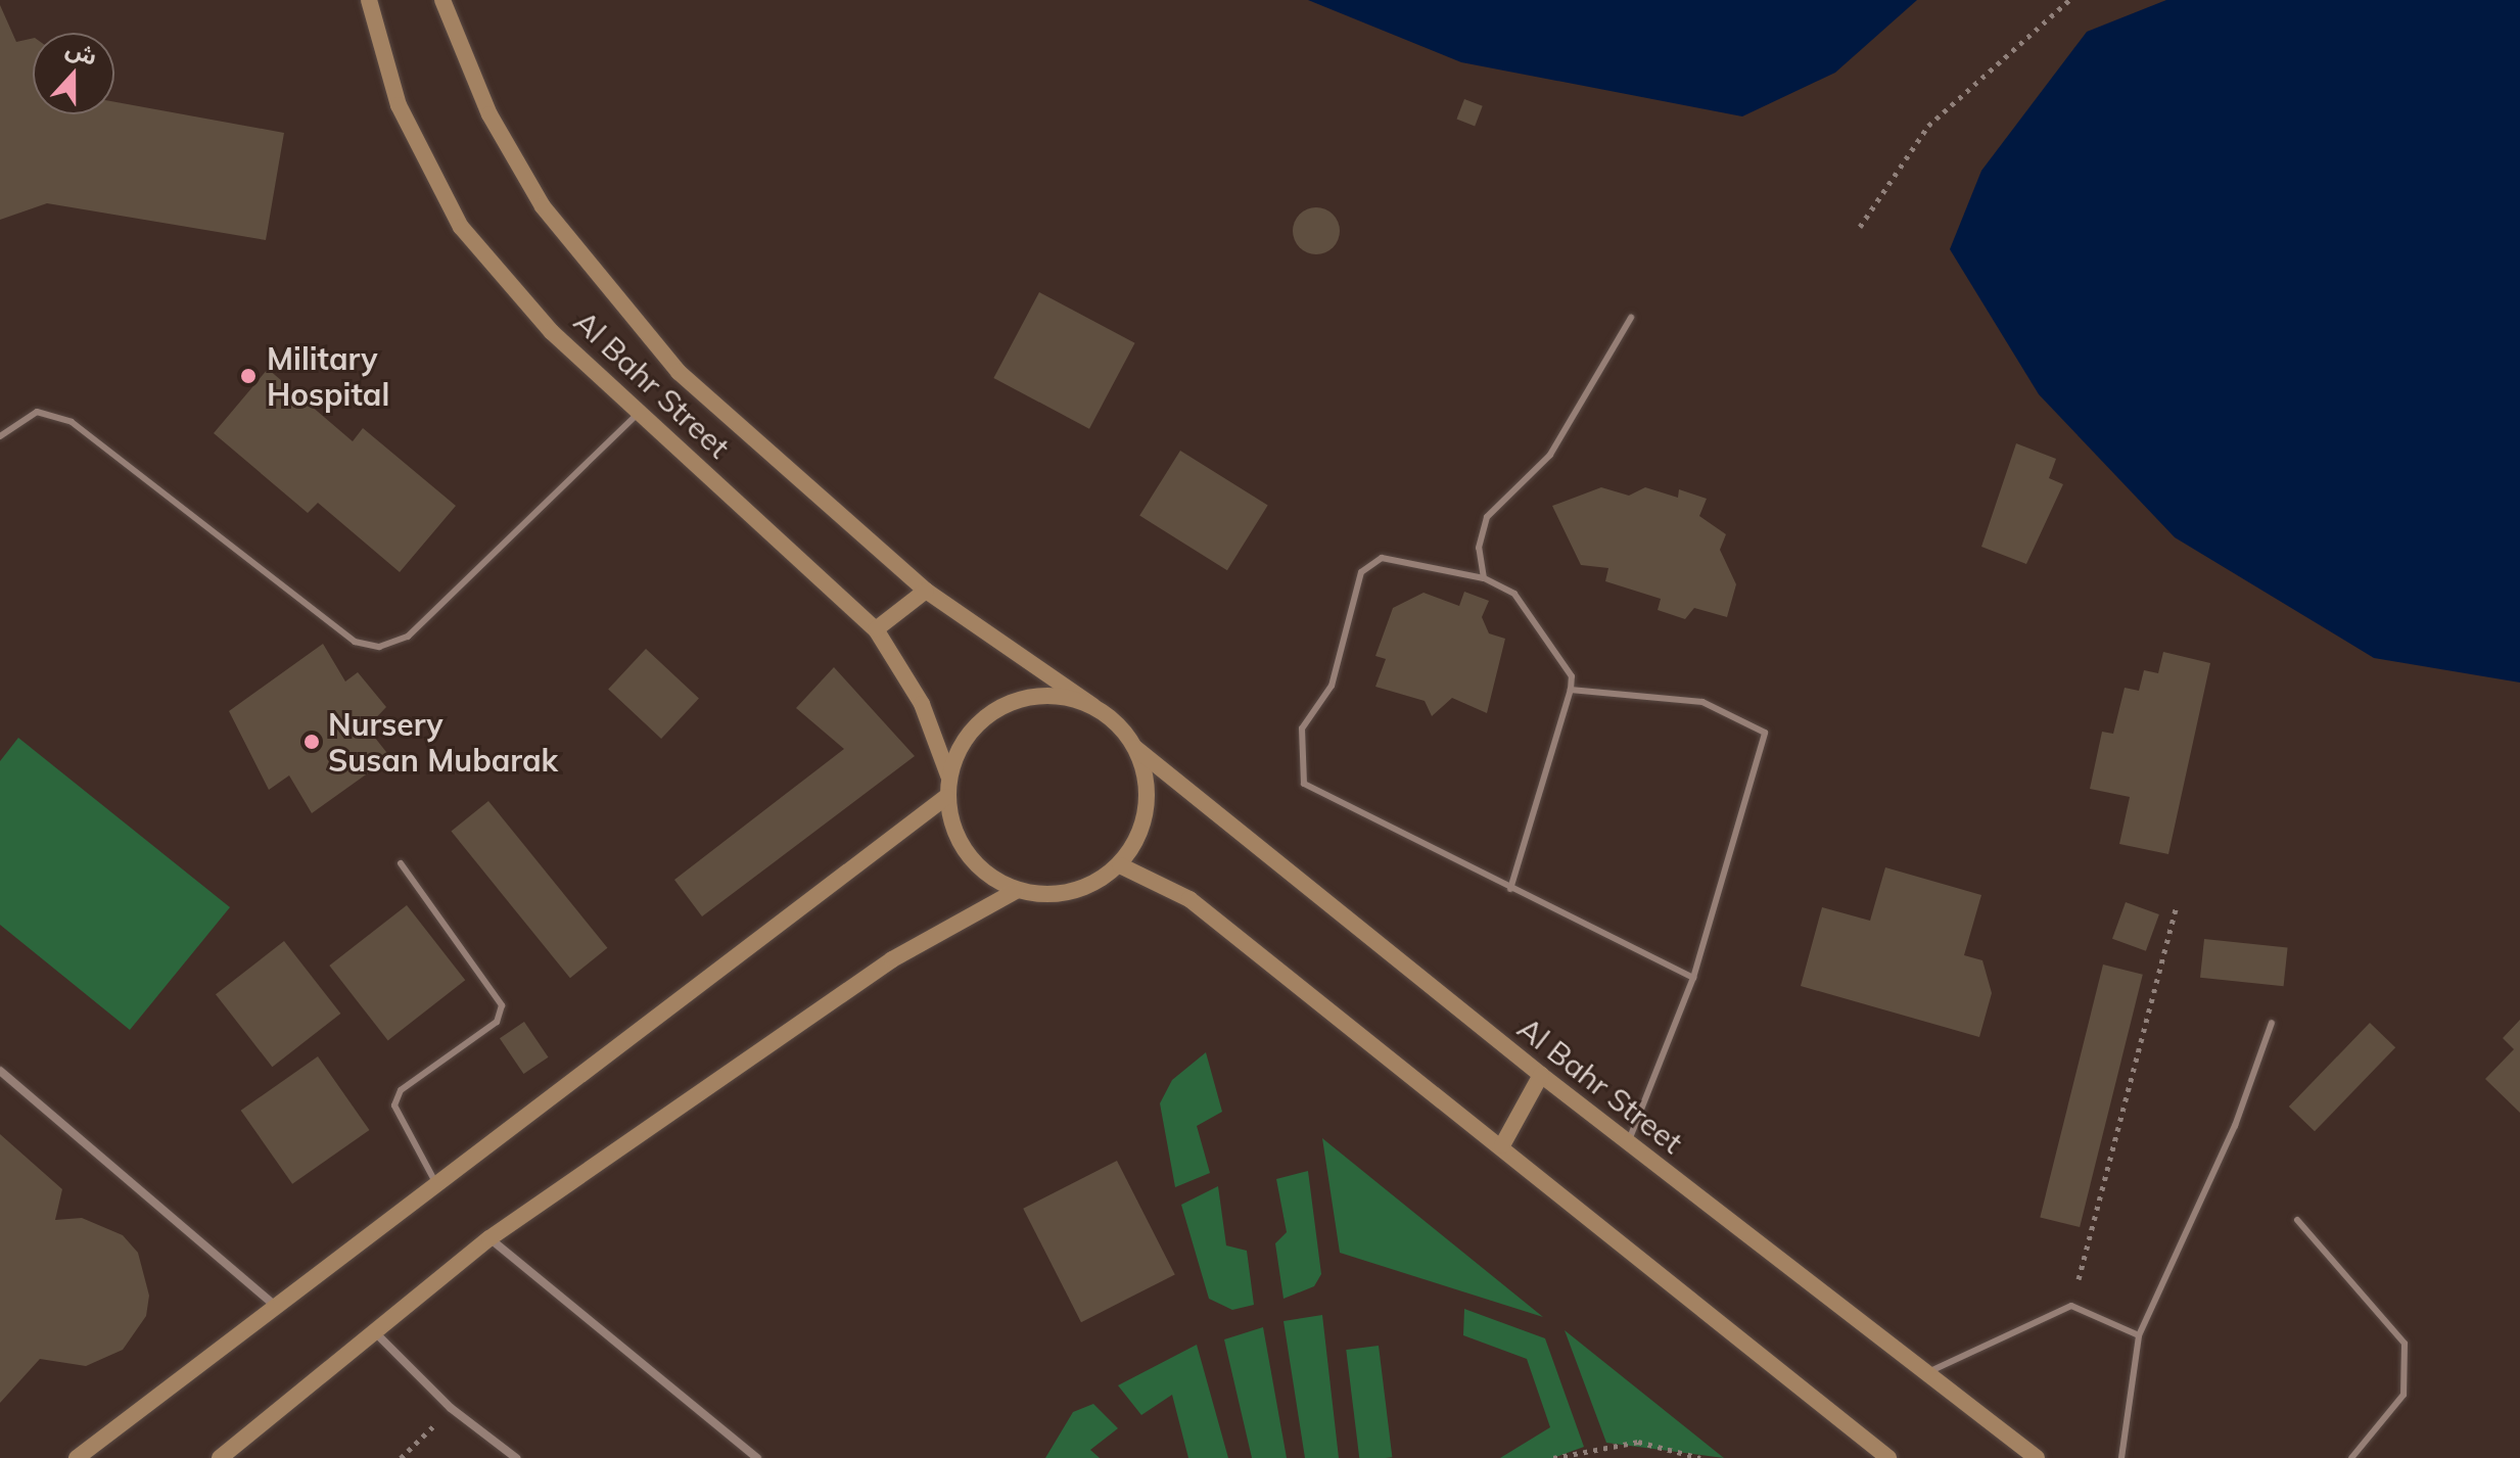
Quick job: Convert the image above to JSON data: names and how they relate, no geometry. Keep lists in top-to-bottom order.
{
  "streets": {
    "main road": ["Al Bahr Street"]
  },
  "places": ["Military Hospital", "Nursery Susan Mubarak"],
  "north": "top"
}
